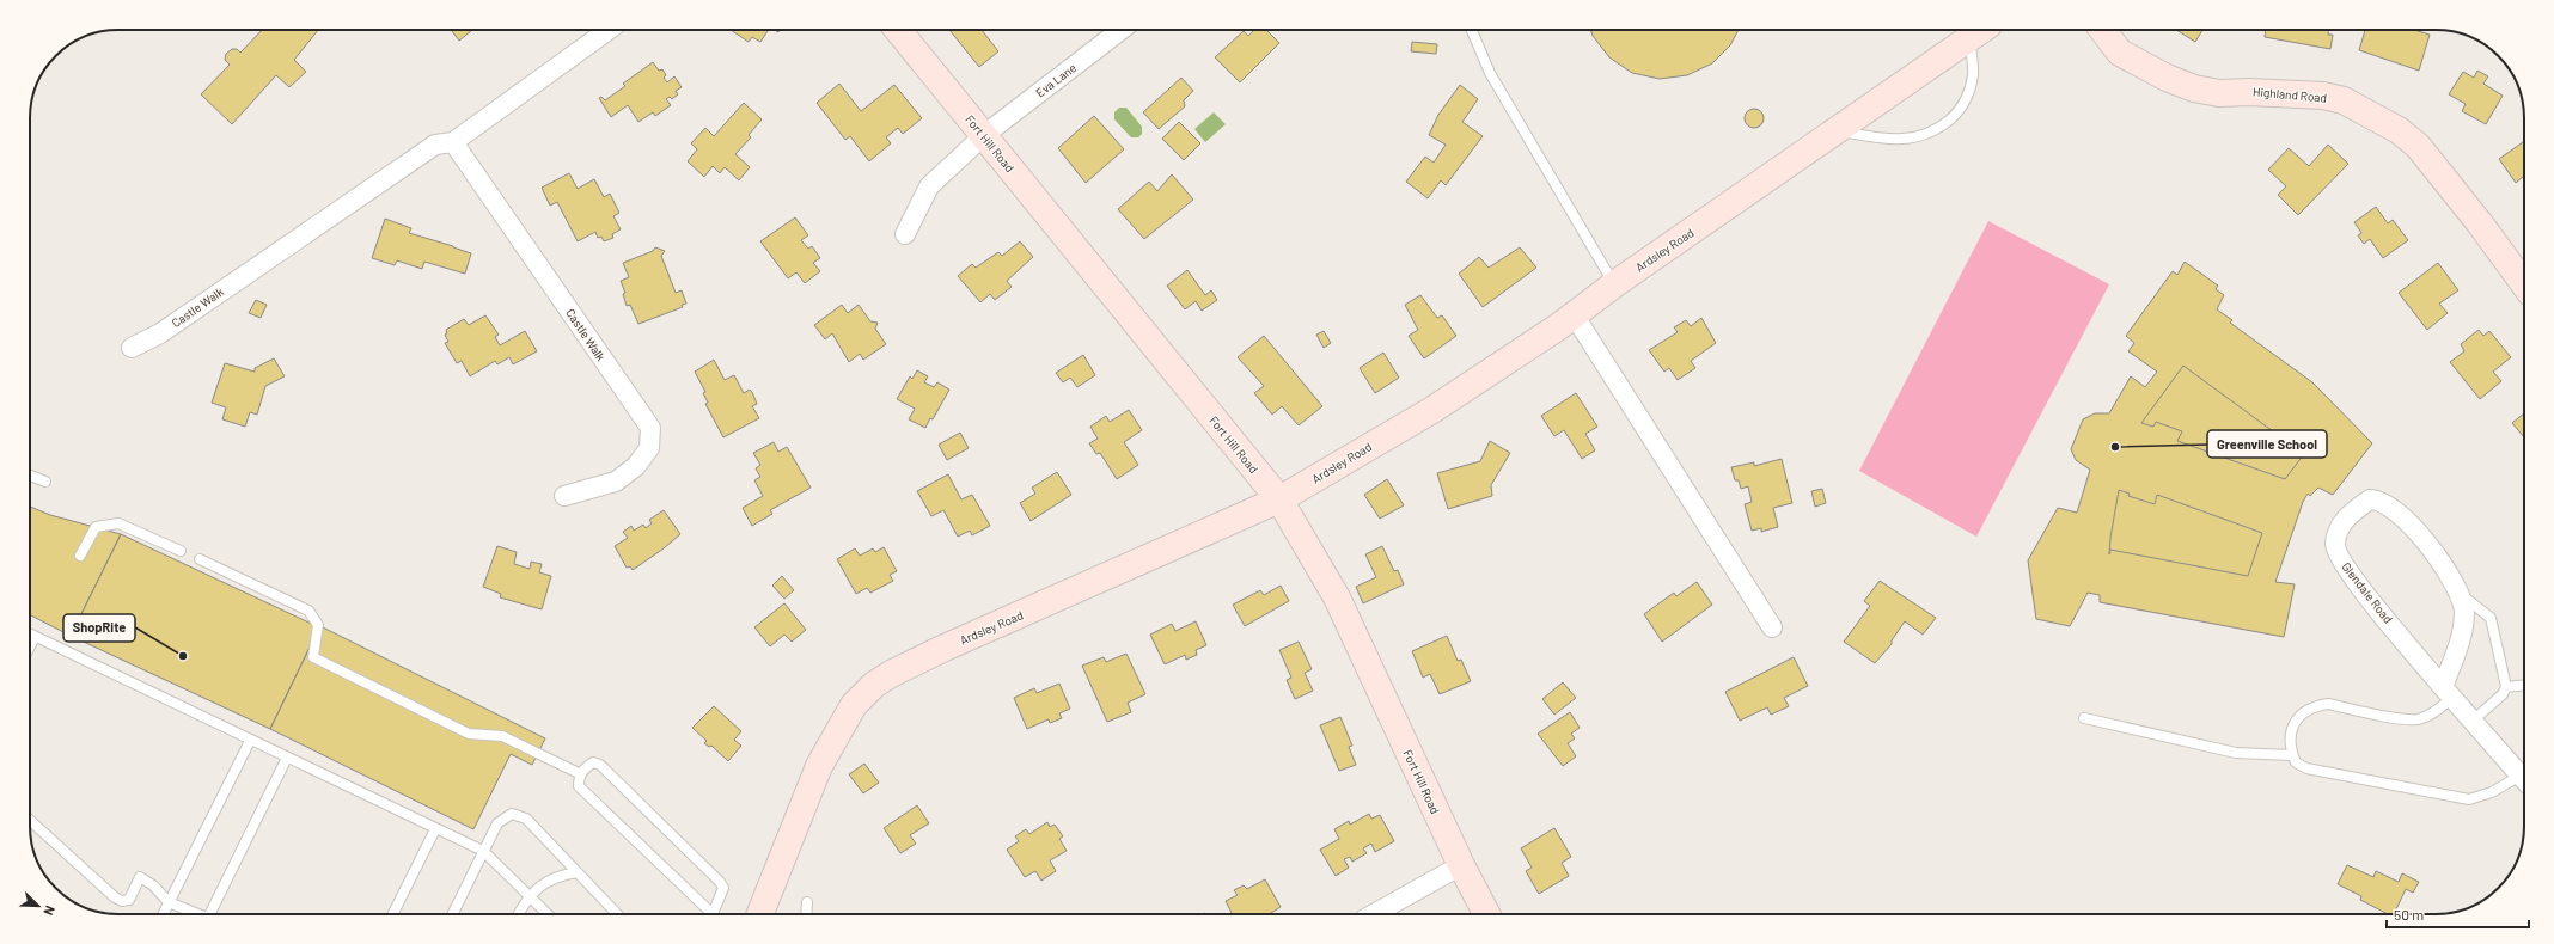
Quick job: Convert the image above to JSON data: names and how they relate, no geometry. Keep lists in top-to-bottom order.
{
  "streets": {
    "street": [
      "Eva Lane",
      "Highland Road",
      "Fort Hill Road",
      "Ardsley Road",
      "Castle Walk",
      "Glendale Road"
    ]
  },
  "crossings": [
    ["Eva Lane", "Fort Hill Road"],
    ["Fort Hill Road", "Ardsley Road"]
  ],
  "places": ["Greenville School", "ShopRite"],
  "scale_bar": "50 m",
  "north": "bottom right"
}
